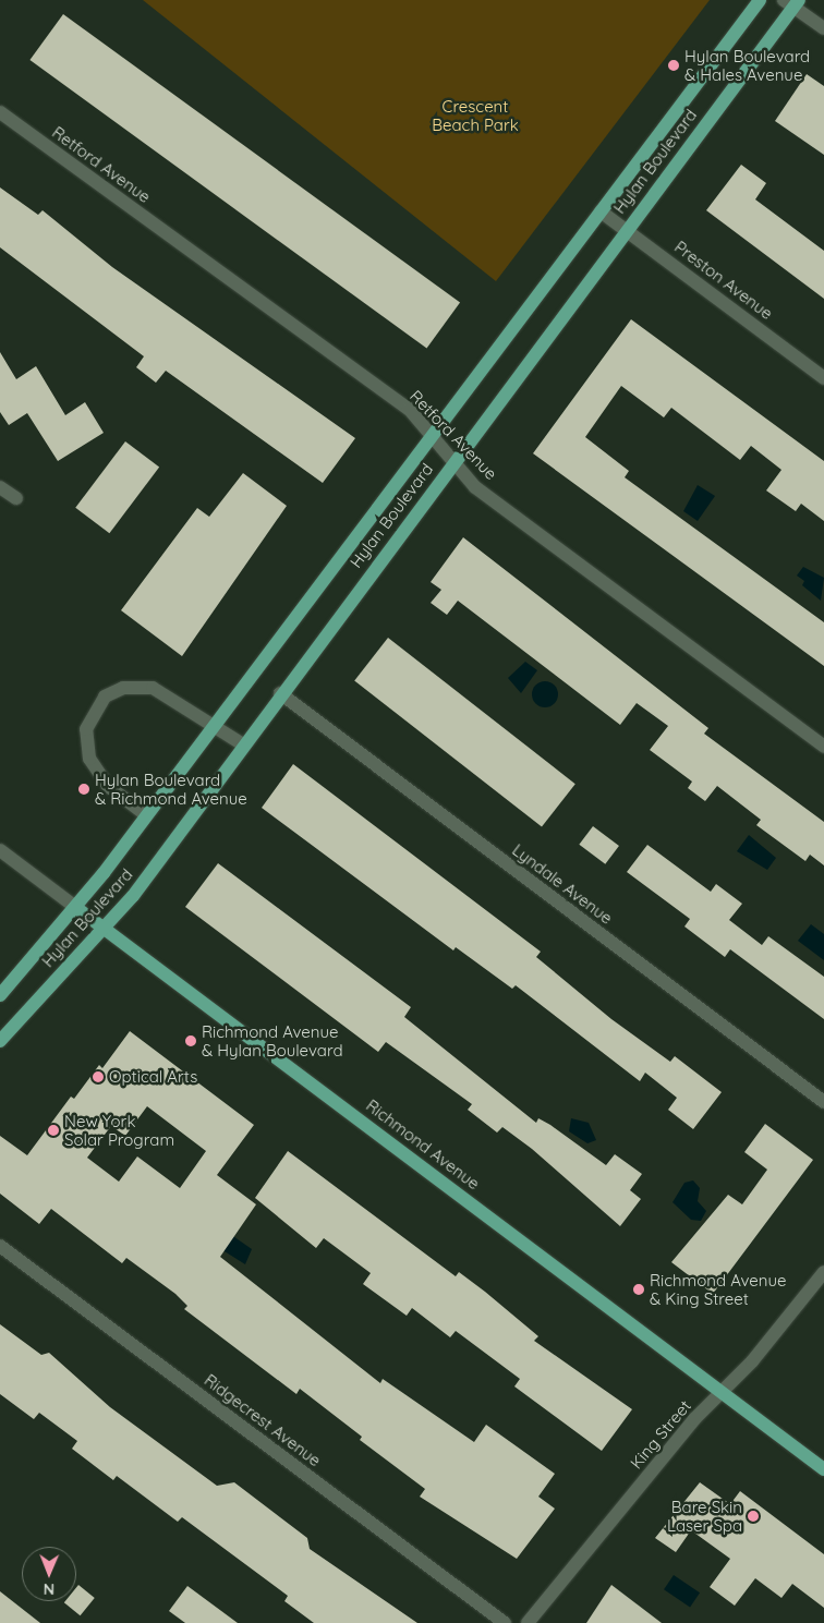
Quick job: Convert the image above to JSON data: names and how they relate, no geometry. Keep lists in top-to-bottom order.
{
  "streets": {
    "main road": ["Hylan Boulevard", "Richmond Avenue"],
    "street": [
      "Retford Avenue",
      "Preston Avenue",
      "Lyndale Avenue",
      "Ridgecrest Avenue",
      "King Street"
    ]
  },
  "crossings": [
    ["Hylan Boulevard", "Retford Avenue"],
    ["Hylan Boulevard", "Preston Avenue"],
    ["Hylan Boulevard", "Lyndale Avenue"],
    ["Hylan Boulevard", "Richmond Avenue"],
    ["Richmond Avenue", "King Street"]
  ],
  "parks": ["Crescent Beach Park"],
  "places": [
    "Hylan Boulevard & Hales Avenue",
    "Hylan Boulevard & Richmond Avenue",
    "Richmond Avenue & Hylan Boulevard",
    "Optical Arts",
    "New York Solar Program",
    "Richmond Avenue & King Street",
    "Bare Skin Laser Spa"
  ],
  "north": "bottom"
}
